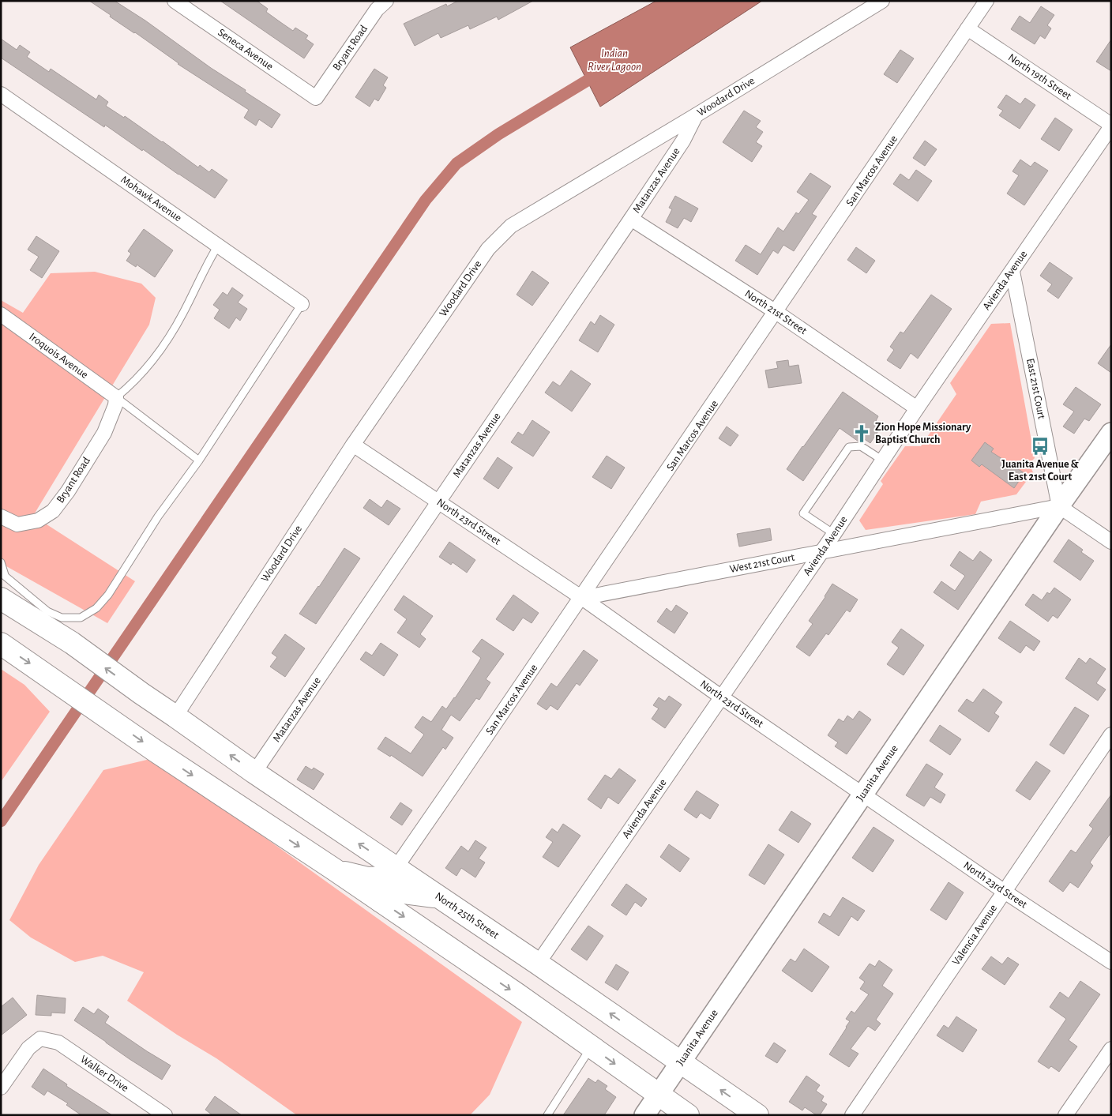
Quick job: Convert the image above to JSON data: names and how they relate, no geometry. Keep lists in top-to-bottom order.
{
  "streets": {
    "main road": ["North 25th Street"],
    "street": [
      "Bryant Road",
      "Seneca Avenue",
      "North 19th Street",
      "Woodard Drive",
      "San Marcos Avenue",
      "Matanzas Avenue",
      "Mohawk Avenue",
      "Avienda Avenue",
      "North 21st Street",
      "Iroquois Avenue",
      "East 21st Court",
      "North 23rd Street",
      "West 21st Court",
      "Juanita Avenue",
      "Valencia Avenue",
      "Walker Drive"
    ]
  },
  "crossings": [
    ["Bryant Road", "Seneca Avenue"],
    ["Bryant Road", "Iroquois Avenue"],
    ["North 19th Street", "San Marcos Avenue"],
    ["North 19th Street", "Avienda Avenue"],
    ["Woodard Drive", "Matanzas Avenue"],
    ["Woodard Drive", "North 23rd Street"],
    ["Woodard Drive", "North 25th Street"],
    ["San Marcos Avenue", "North 21st Street"],
    ["San Marcos Avenue", "North 23rd Street"],
    ["San Marcos Avenue", "West 21st Court"],
    ["San Marcos Avenue", "North 25th Street"],
    ["Matanzas Avenue", "North 21st Street"],
    ["Matanzas Avenue", "North 23rd Street"],
    ["Matanzas Avenue", "North 25th Street"],
    ["Avienda Avenue", "North 21st Street"],
    ["Avienda Avenue", "East 21st Court"],
    ["Avienda Avenue", "North 23rd Street"],
    ["Avienda Avenue", "West 21st Court"],
    ["Avienda Avenue", "North 25th Street"],
    ["East 21st Court", "West 21st Court"],
    ["East 21st Court", "Juanita Avenue"],
    ["North 23rd Street", "West 21st Court"],
    ["North 23rd Street", "Juanita Avenue"],
    ["North 23rd Street", "Valencia Avenue"],
    ["West 21st Court", "Juanita Avenue"],
    ["Juanita Avenue", "North 25th Street"]
  ],
  "water": ["Indian River Lagoon"],
  "places": {
    "church": ["Zion Hope Missionary Baptist Church"],
    "bus stop": ["Juanita Avenue & East 21st Court"]
  }
}
